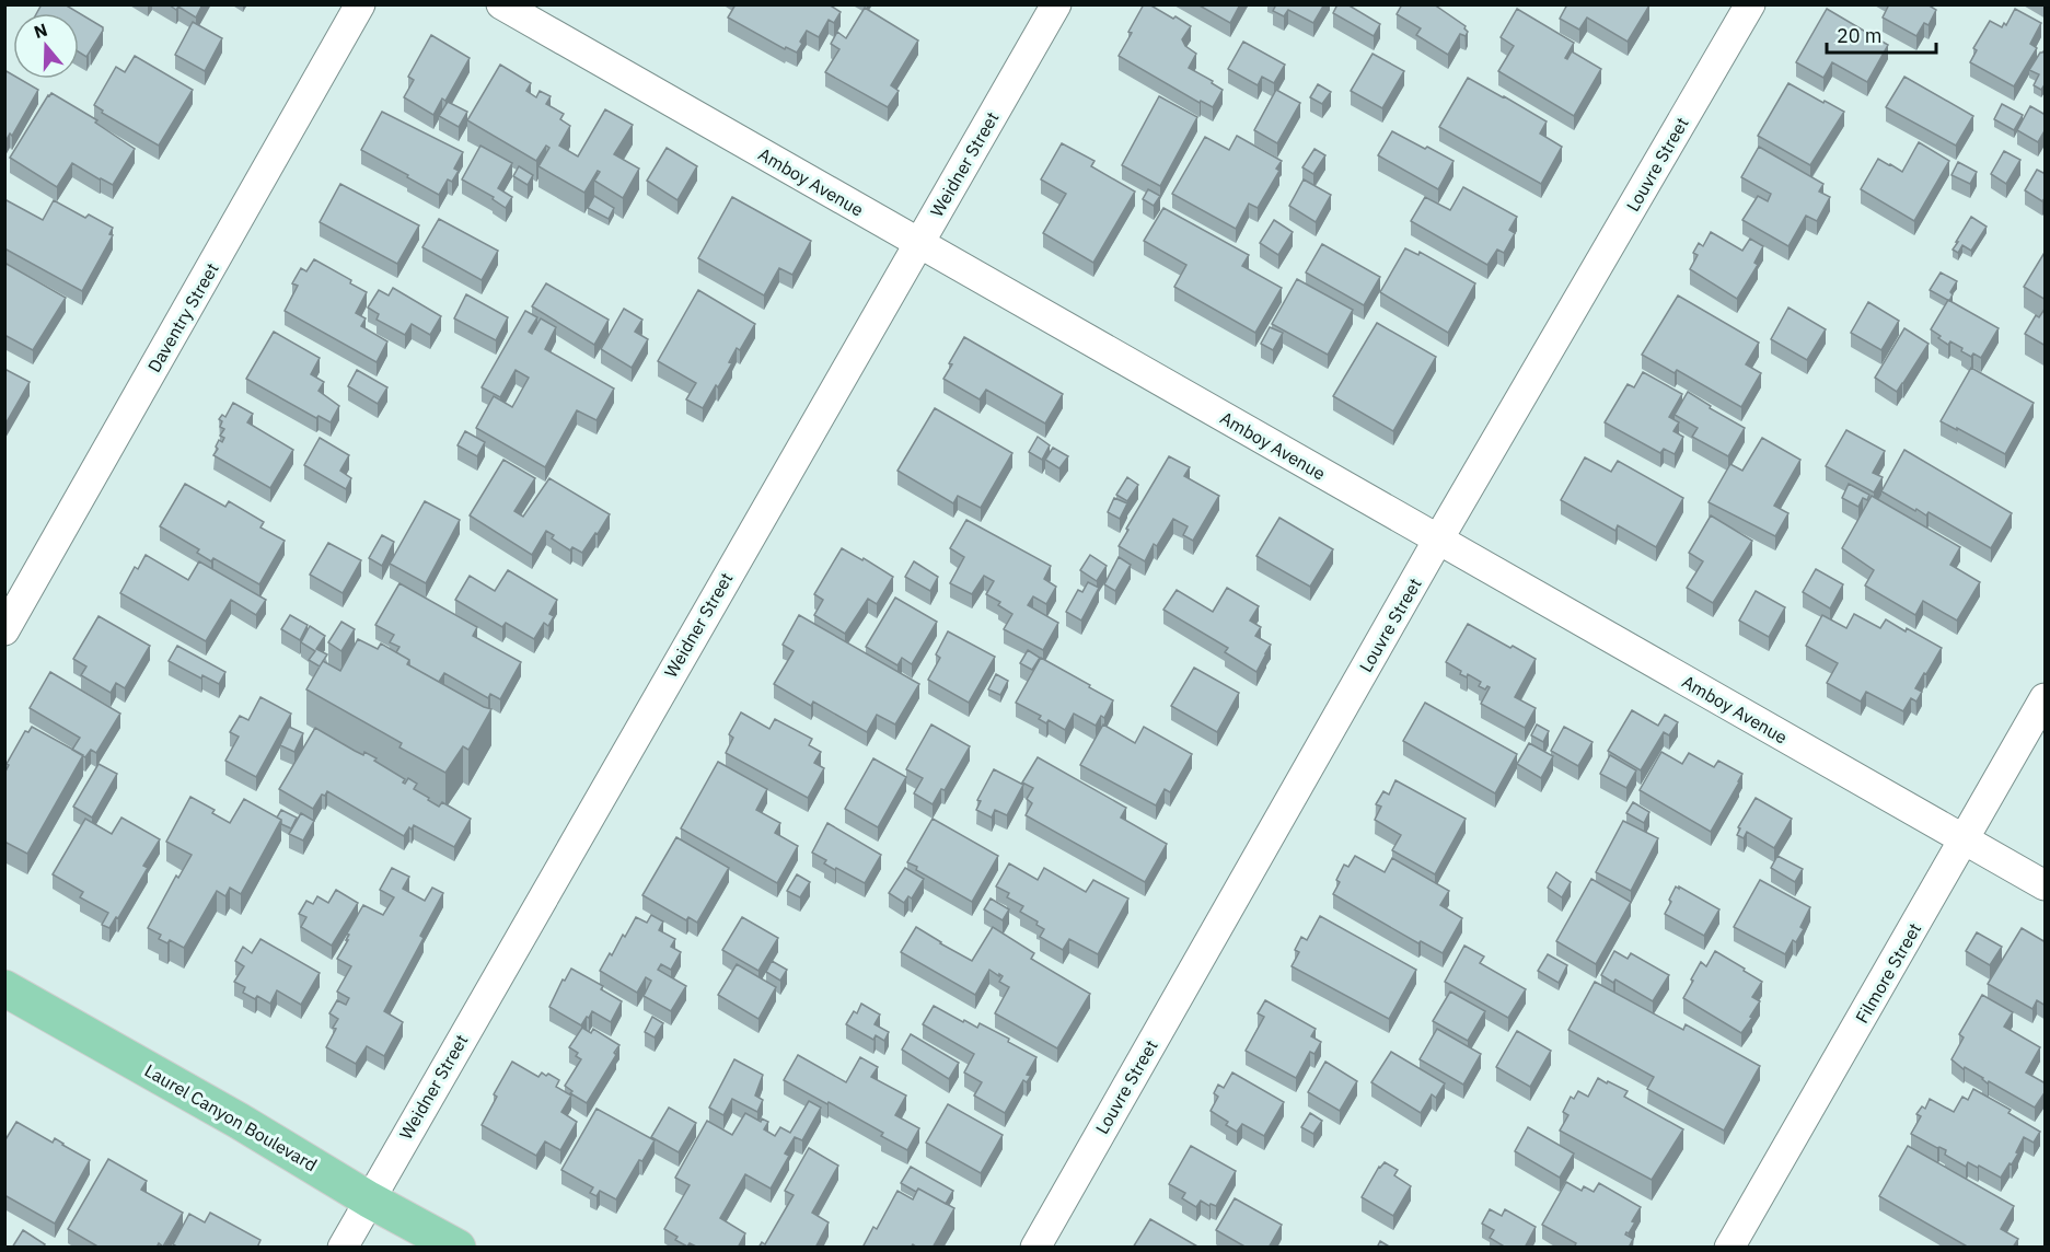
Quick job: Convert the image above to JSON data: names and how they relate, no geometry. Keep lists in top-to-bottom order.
{
  "streets": {
    "main road": ["Laurel Canyon Boulevard"],
    "street": [
      "Weidner Street",
      "Louvre Street",
      "Amboy Avenue",
      "Daventry Street",
      "Filmore Street"
    ]
  },
  "crossings": [
    ["Weidner Street", "Amboy Avenue"],
    ["Weidner Street", "Laurel Canyon Boulevard"],
    ["Louvre Street", "Amboy Avenue"],
    ["Amboy Avenue", "Filmore Street"]
  ],
  "scale_bar": "20 m",
  "north": "top"
}
